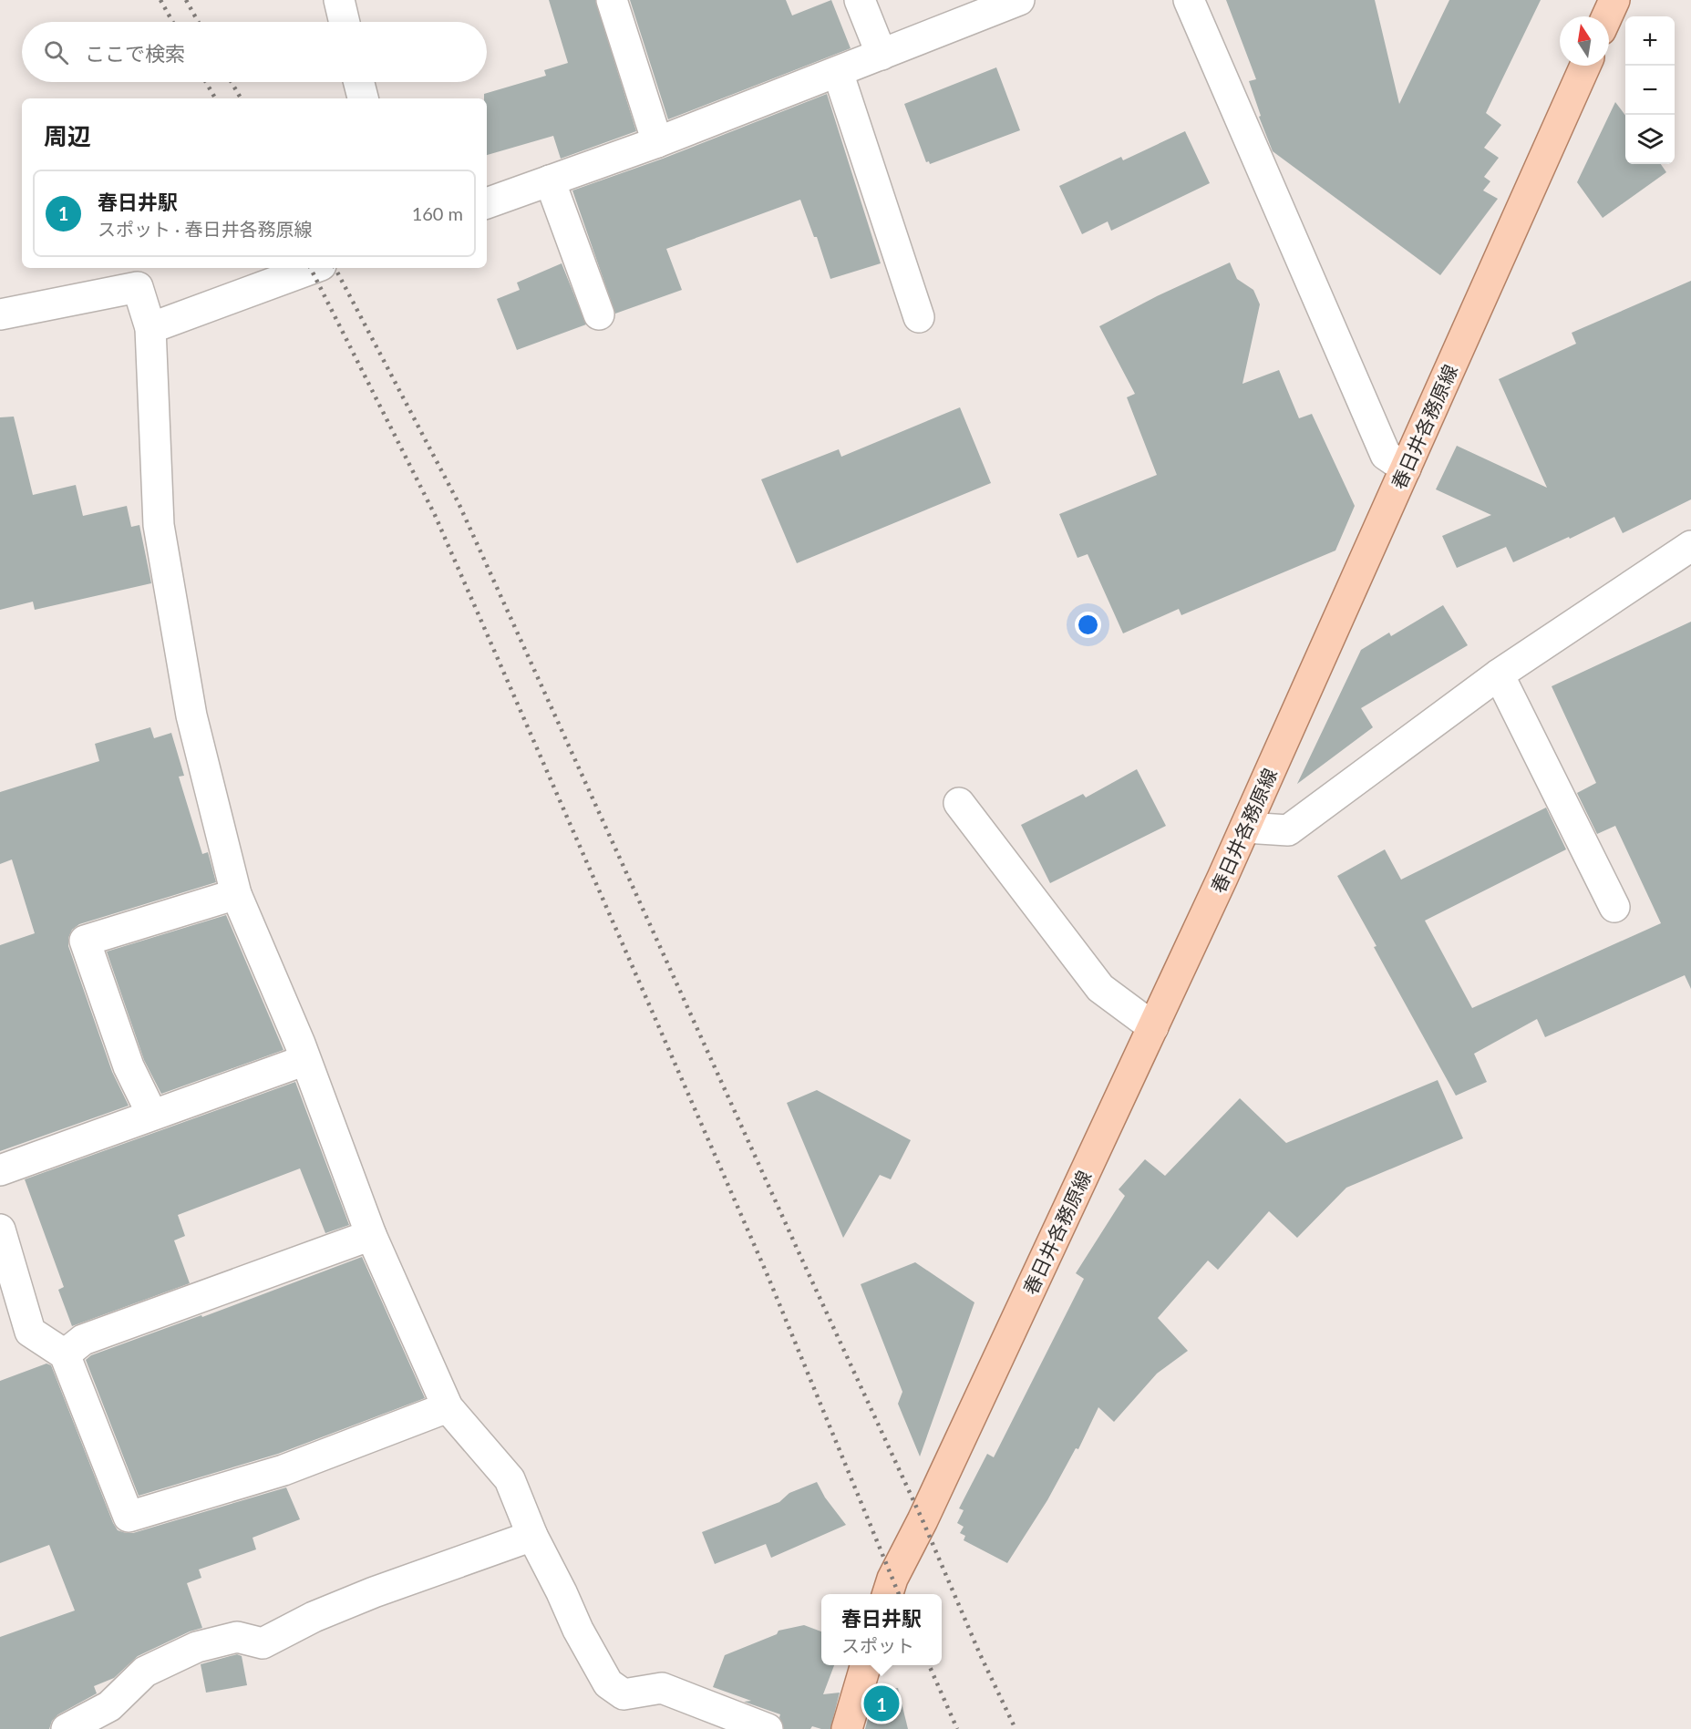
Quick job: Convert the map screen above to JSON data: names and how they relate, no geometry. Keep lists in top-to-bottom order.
{
  "streets": {
    "main road": ["春日井各務原線"]
  },
  "north": "top",
  "page": {
    "map_buttons": ["+", "−"],
    "search": "ここで検索",
    "heading": "周辺",
    "list": [
      {
        "mark": "1",
        "name": "春日井駅",
        "note": "スポット · 春日井各務原線",
        "value": "160 m"
      }
    ],
    "popup": ["春日井駅", "スポット"],
    "pins": "1"
  }
}
